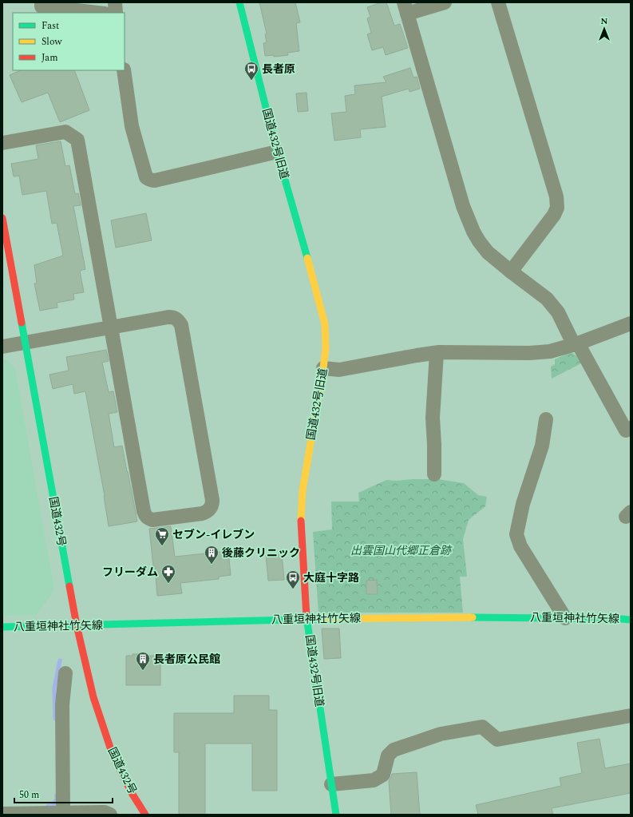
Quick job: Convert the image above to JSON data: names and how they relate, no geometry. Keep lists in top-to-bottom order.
{
  "streets": {
    "main road": ["国道432号旧道", "国道432号", "八重垣神社竹矢線"]
  },
  "crossings": [
    ["国道432号旧道", "八重垣神社竹矢線"],
    ["国道432号", "八重垣神社竹矢線"]
  ],
  "parks": ["出雲国山代郷正倉跡"],
  "places": {
    "bus stop": ["長者原", "大庭十字路"],
    "supermarket": ["セブン-イレブン"],
    "building": ["後藤クリニック", "長者原公民館"],
    "pharmacy": ["フリーダム"]
  },
  "legend": ["Fast", "Slow", "Jam"],
  "scale_bar": "50 m",
  "north": "top"
}
